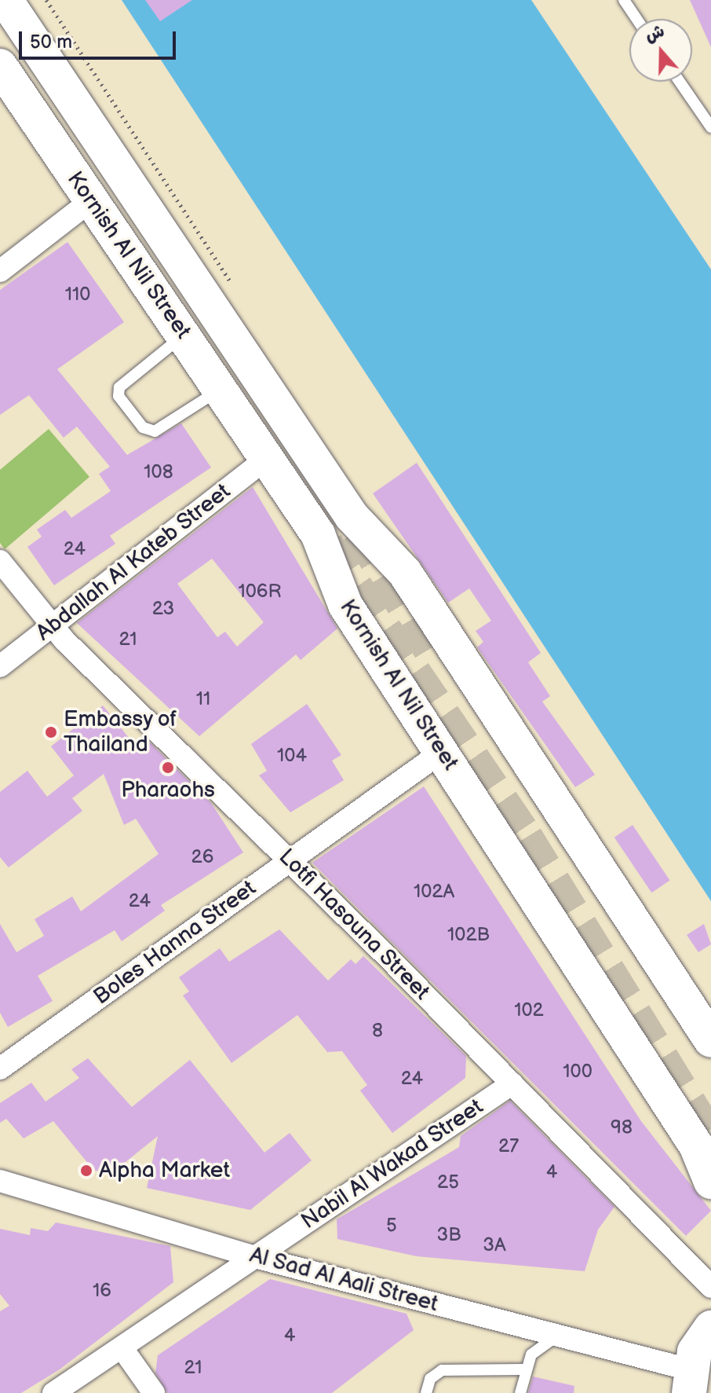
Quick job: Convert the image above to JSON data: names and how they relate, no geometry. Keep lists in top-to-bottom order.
{
  "streets": {
    "main road": ["Kornish Al Nil Street"],
    "street": [
      "Abdallah Al Kateb Street",
      "Lotfi Hasouna Street",
      "Boles Hanna Street",
      "Nabil Al Wakad Street",
      "Al Sad Al Aali Street"
    ]
  },
  "crossings": [
    ["Kornish Al Nil Street", "Abdallah Al Kateb Street"],
    ["Kornish Al Nil Street", "Boles Hanna Street"],
    ["Abdallah Al Kateb Street", "Lotfi Hasouna Street"],
    ["Lotfi Hasouna Street", "Boles Hanna Street"],
    ["Lotfi Hasouna Street", "Nabil Al Wakad Street"],
    ["Nabil Al Wakad Street", "Al Sad Al Aali Street"]
  ],
  "places": ["Embassy of Thailand", "Pharaohs", "Alpha Market"],
  "house_numbers": [
    "110",
    "108",
    "24",
    "106R",
    "23",
    "21",
    "11",
    "104",
    "26",
    "102A",
    "24",
    "102B",
    "102",
    "8",
    "100",
    "24",
    "98",
    "27",
    "4",
    "25",
    "5",
    "3B",
    "3A",
    "16",
    "4",
    "21"
  ],
  "scale_bar": "50 m",
  "north": "top"
}
